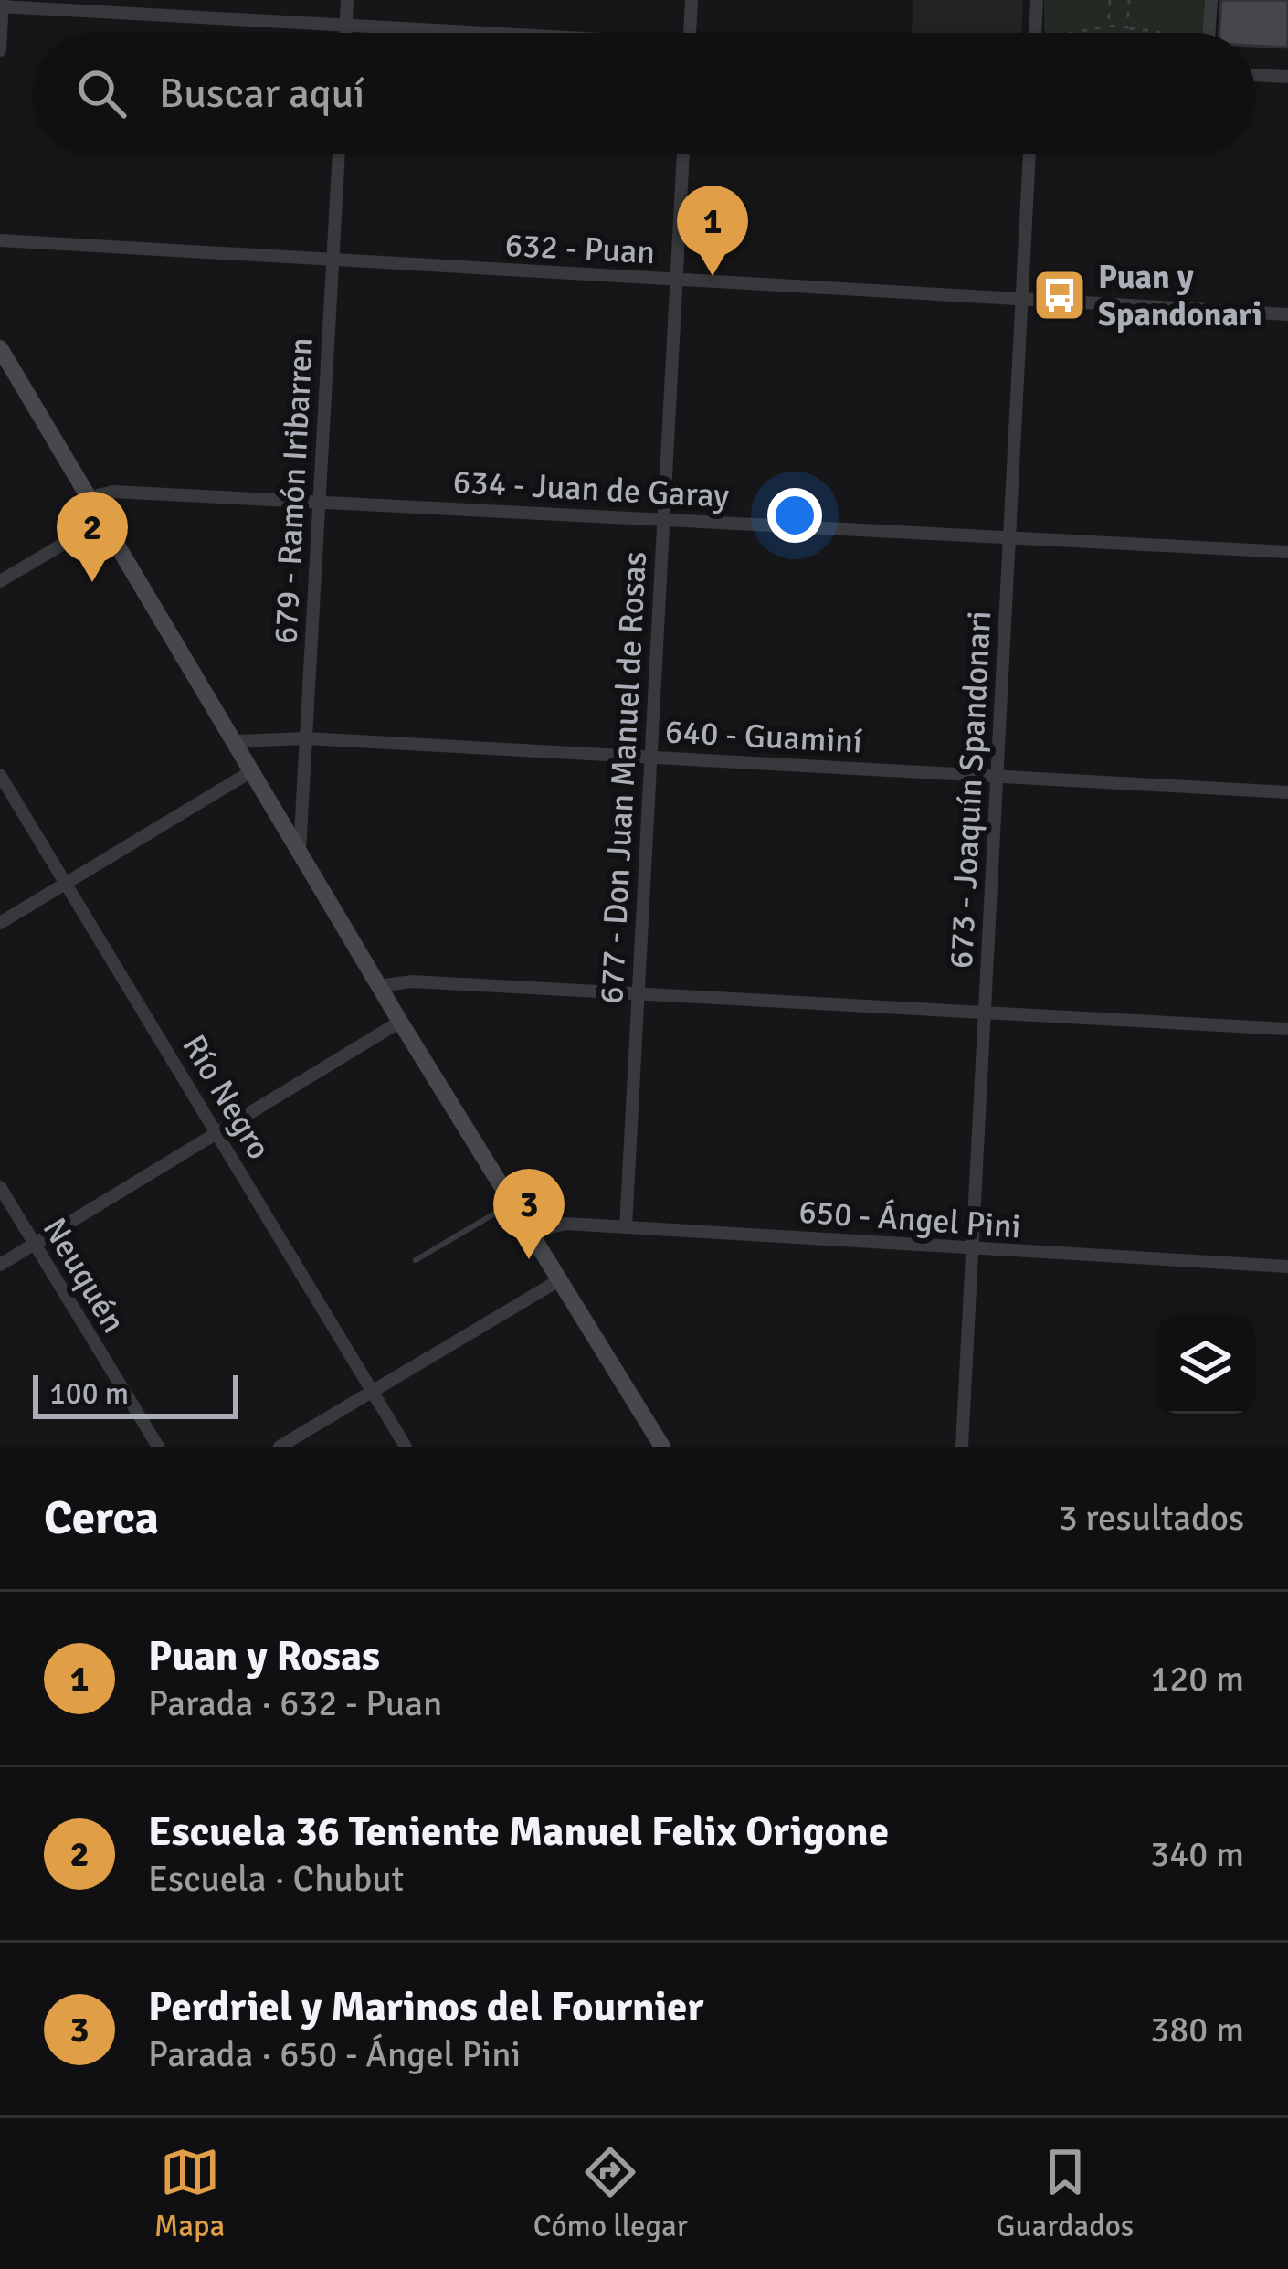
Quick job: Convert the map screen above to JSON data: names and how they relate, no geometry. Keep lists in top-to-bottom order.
{
  "streets": {
    "street": [
      "632 - Puan",
      "634 - Juan de Garay",
      "679 - Ramón Iribarren",
      "640 - Guaminí",
      "677 - Don Juan Manuel de Rosas",
      "673 - Joaquín Spandonari",
      "Río Negro",
      "650 - Ángel Pini",
      "Neuquén"
    ]
  },
  "crossings": [
    ["632 - Puan", "679 - Ramón Iribarren"],
    ["632 - Puan", "677 - Don Juan Manuel de Rosas"],
    ["632 - Puan", "673 - Joaquín Spandonari"],
    ["634 - Juan de Garay", "679 - Ramón Iribarren"],
    ["634 - Juan de Garay", "677 - Don Juan Manuel de Rosas"],
    ["634 - Juan de Garay", "673 - Joaquín Spandonari"],
    ["679 - Ramón Iribarren", "640 - Guaminí"],
    ["640 - Guaminí", "677 - Don Juan Manuel de Rosas"],
    ["640 - Guaminí", "673 - Joaquín Spandonari"],
    ["677 - Don Juan Manuel de Rosas", "650 - Ángel Pini"],
    ["673 - Joaquín Spandonari", "650 - Ángel Pini"]
  ],
  "places": {
    "bus stop": ["Puan y Spandonari"]
  },
  "scale_bar": "100 m",
  "page": {
    "search": "Buscar aquí",
    "pins": ["1", "2", "3"],
    "scale": "100 m",
    "heading": ["Cerca", "3 resultados"],
    "list": [
      {
        "mark": "1",
        "name": "Puan y Rosas",
        "note": "Parada · 632 - Puan",
        "value": "120 m"
      },
      {
        "mark": "2",
        "name": "Escuela 36 Teniente Manuel Felix Origone",
        "note": "Escuela · Chubut",
        "value": "340 m"
      },
      {
        "mark": "3",
        "name": "Perdriel y Marinos del Fournier",
        "note": "Parada · 650 - Ángel Pini",
        "value": "380 m"
      }
    ],
    "nav": ["Mapa", "Cómo llegar", "Guardados"]
  }
}
